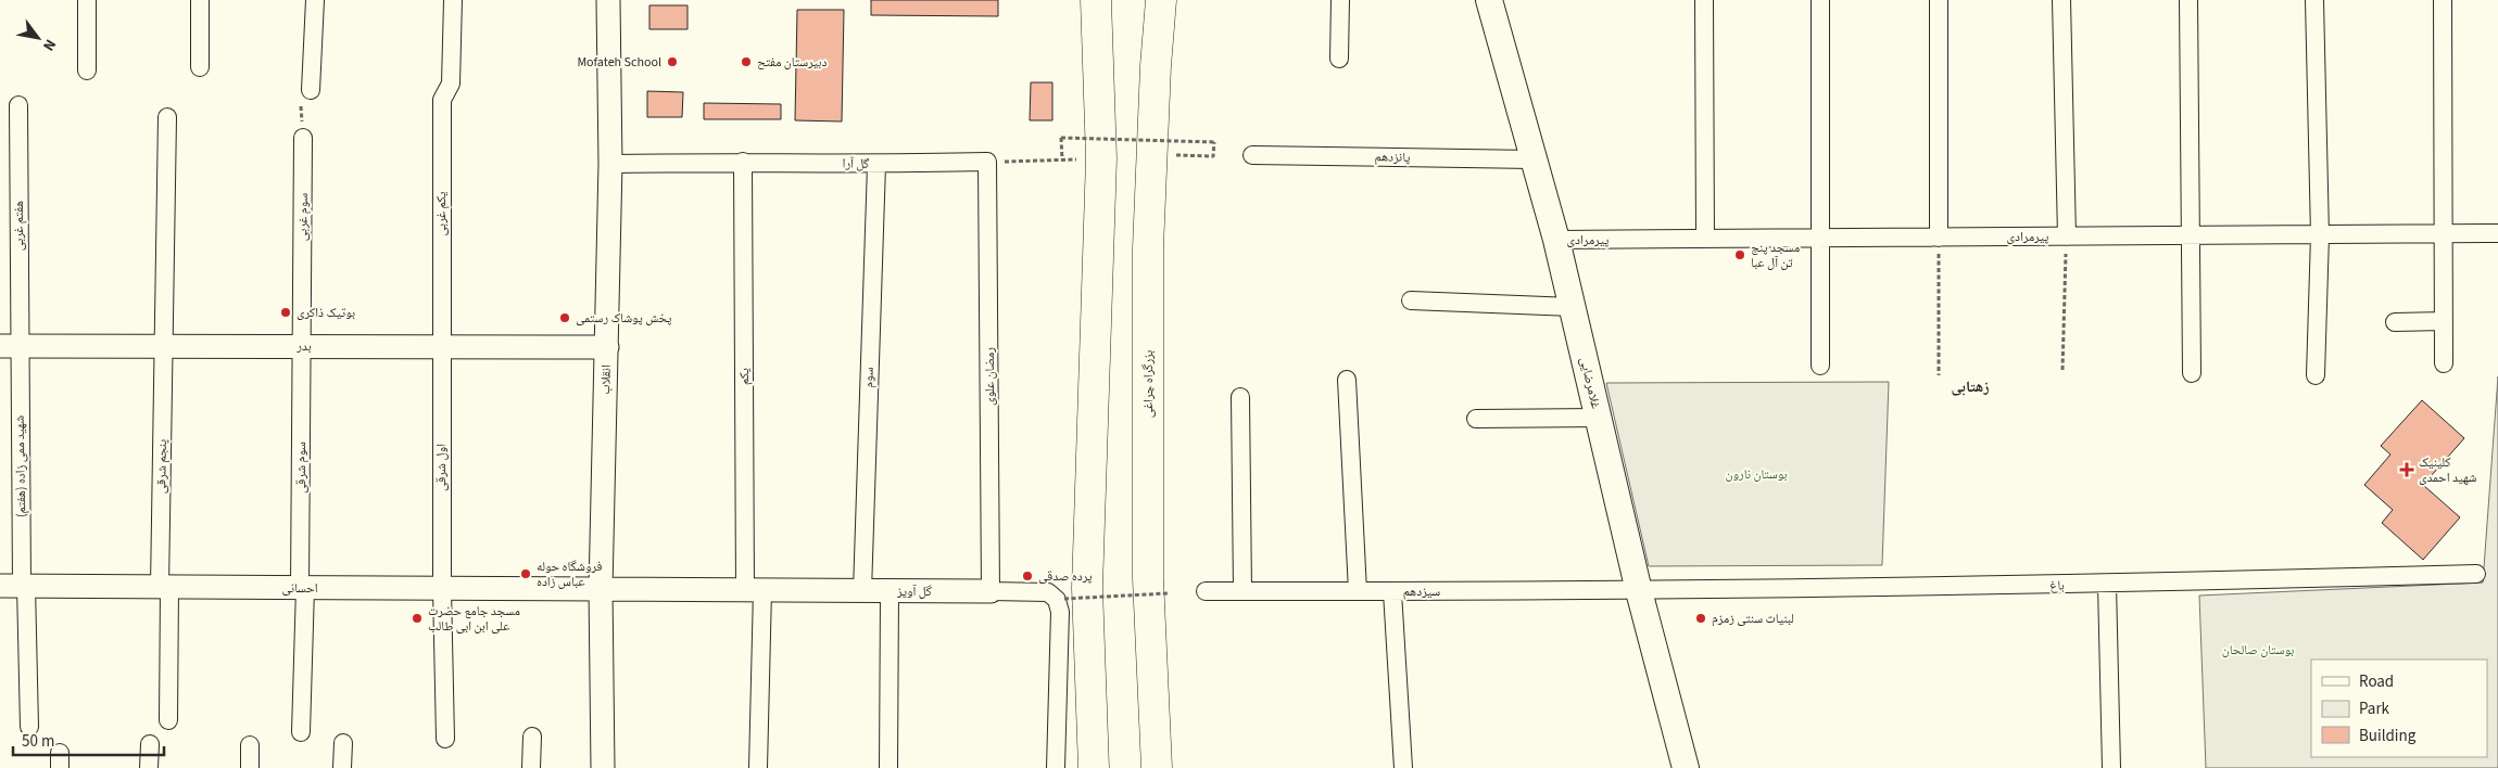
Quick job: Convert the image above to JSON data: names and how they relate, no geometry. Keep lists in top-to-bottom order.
{
  "streets": {
    "highway": ["بزرگراه چراغی"],
    "main road": ["غلامرضایی"],
    "street": [
      "پانزدهم",
      "گل آرا",
      "یکم غربی",
      "سوم غربی",
      "هفتم غربی",
      "پیرمرادی",
      "بدر",
      "یکم",
      "رمضان علوی",
      "سوم",
      "انقلاب",
      "شهید ممی زاده (هفتم)",
      "پنجم شرقی",
      "سوم شرقی",
      "اول شرقی",
      "باغ",
      "احسانی",
      "گل آویز",
      "سیزدهم"
    ]
  },
  "crossings": [
    ["پانزدهم", "غلامرضایی"],
    ["گل آرا", "یکم"],
    ["گل آرا", "رمضان علوی"],
    ["گل آرا", "سوم"],
    ["گل آرا", "انقلاب"],
    ["یکم غربی", "بدر"],
    ["یکم غربی", "اول شرقی"],
    ["سوم غربی", "بدر"],
    ["سوم غربی", "سوم شرقی"],
    ["هفتم غربی", "بدر"],
    ["هفتم غربی", "شهید ممی زاده (هفتم)"],
    ["پیرمرادی", "غلامرضایی"],
    ["بدر", "انقلاب"],
    ["بدر", "شهید ممی زاده (هفتم)"],
    ["بدر", "پنجم شرقی"],
    ["بدر", "سوم شرقی"],
    ["بدر", "اول شرقی"],
    ["یکم", "گل آویز"],
    ["رمضان علوی", "گل آویز"],
    ["سوم", "گل آویز"],
    ["انقلاب", "احسانی"],
    ["انقلاب", "گل آویز"],
    ["غلامرضایی", "باغ"],
    ["غلامرضایی", "سیزدهم"],
    ["شهید ممی زاده (هفتم)", "احسانی"],
    ["پنجم شرقی", "احسانی"],
    ["سوم شرقی", "احسانی"],
    ["اول شرقی", "احسانی"],
    ["باغ", "سیزدهم"],
    ["احسانی", "گل آویز"]
  ],
  "districts": ["زهتابی"],
  "parks": ["بوستان نارون", "بوستان صالحان"],
  "places": {
    "other": [
      "Mofateh School",
      "دبیرستان مفتح",
      "مسجد پنج تن آل عبا",
      "بوتیک ذاکری",
      "پخش پوشاک رستمی",
      "فروشگاه حوله عباس زاده",
      "پرده صدقی",
      "مسجد جامع حضرت علی ابن ابی طالب",
      "لبنیات سنتی زمزم"
    ],
    "health": ["کلینیک شهید احمدی"]
  },
  "legend": ["Road", "Park", "Building"],
  "scale_bar": "50 m",
  "north": "bottom right"
}
